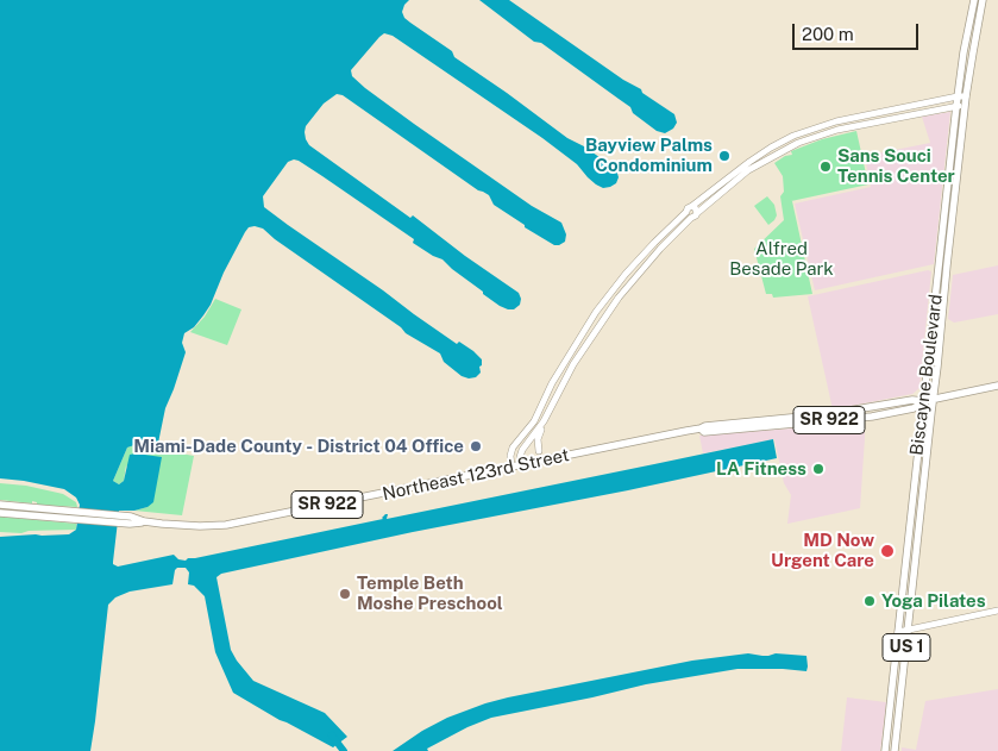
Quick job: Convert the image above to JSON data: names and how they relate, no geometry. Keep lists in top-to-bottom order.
{
  "streets": {
    "main road": [
      "Biscayne Boulevard",
      "SR 922",
      "Northeast 123rd Street",
      "US 1"
    ]
  },
  "crossings": [
    ["Biscayne Boulevard", "Northeast 123rd Street"],
    ["SR 922", "Northeast 123rd Street"]
  ],
  "parks": ["Alfred Besade Park"],
  "places": [
    "Bayview Palms Condominium",
    "Sans Souci Tennis Center",
    "Miami-Dade County - District 04 Office",
    "LA Fitness",
    "MD Now Urgent Care",
    "Temple Beth Moshe Preschool",
    "Yoga Pilates"
  ],
  "scale_bar": "200 m"
}
